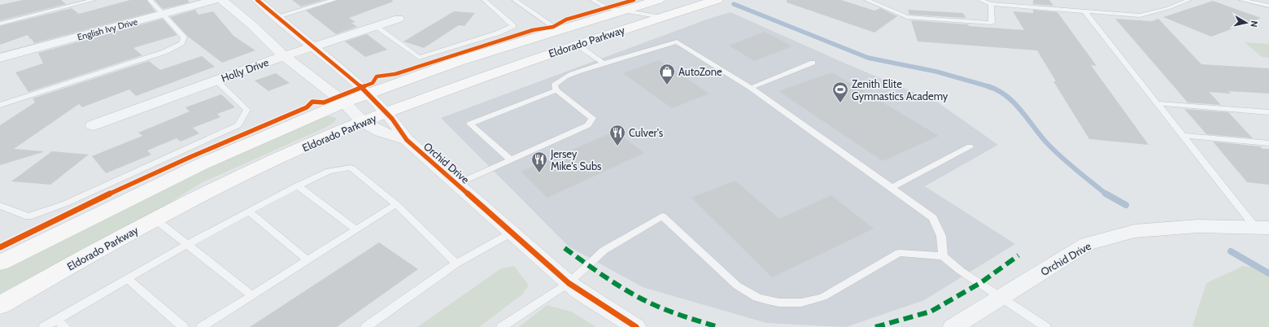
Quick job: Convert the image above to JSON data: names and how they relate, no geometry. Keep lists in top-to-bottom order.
{
  "streets": {
    "main road": ["Eldorado Parkway"],
    "street": ["English Ivy Drive", "Holly Drive", "Orchid Drive"]
  },
  "crossings": [
    ["Eldorado Parkway", "Orchid Drive"],
    ["Holly Drive", "Orchid Drive"]
  ],
  "places": {
    "shop": ["AutoZone"],
    "sports": ["Zenith Elite Gymnastics Academy"],
    "restaurant": ["Culver's", "Jersey Mike's Subs"]
  },
  "north": "right"
}
